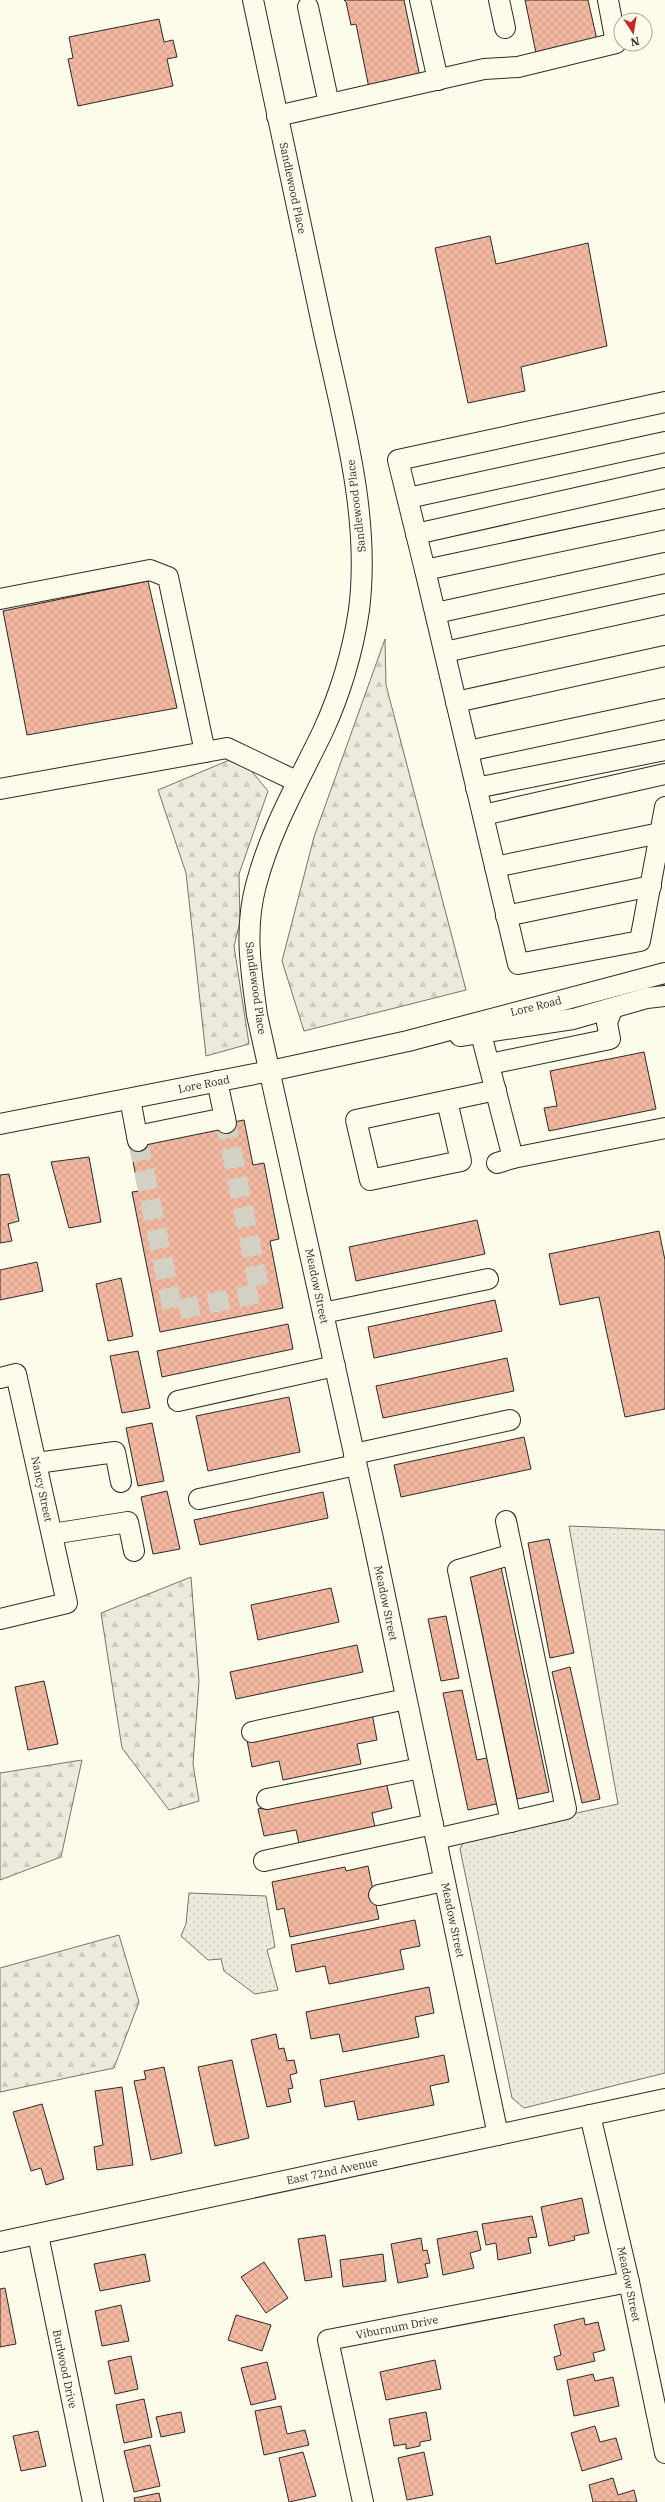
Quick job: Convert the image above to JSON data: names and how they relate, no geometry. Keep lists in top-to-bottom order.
{
  "streets": {
    "street": [
      "Sandlewood Place",
      "Lore Road",
      "Meadow Street",
      "Nancy Street",
      "East 72nd Avenue",
      "Viburnum Drive",
      "Burlwood Drive"
    ]
  },
  "crossings": [
    ["Sandlewood Place", "Lore Road"],
    ["Sandlewood Place", "Meadow Street"],
    ["Lore Road", "Meadow Street"],
    ["Meadow Street", "East 72nd Avenue"],
    ["Meadow Street", "Viburnum Drive"],
    ["East 72nd Avenue", "Burlwood Drive"]
  ],
  "north": "bottom"
}
